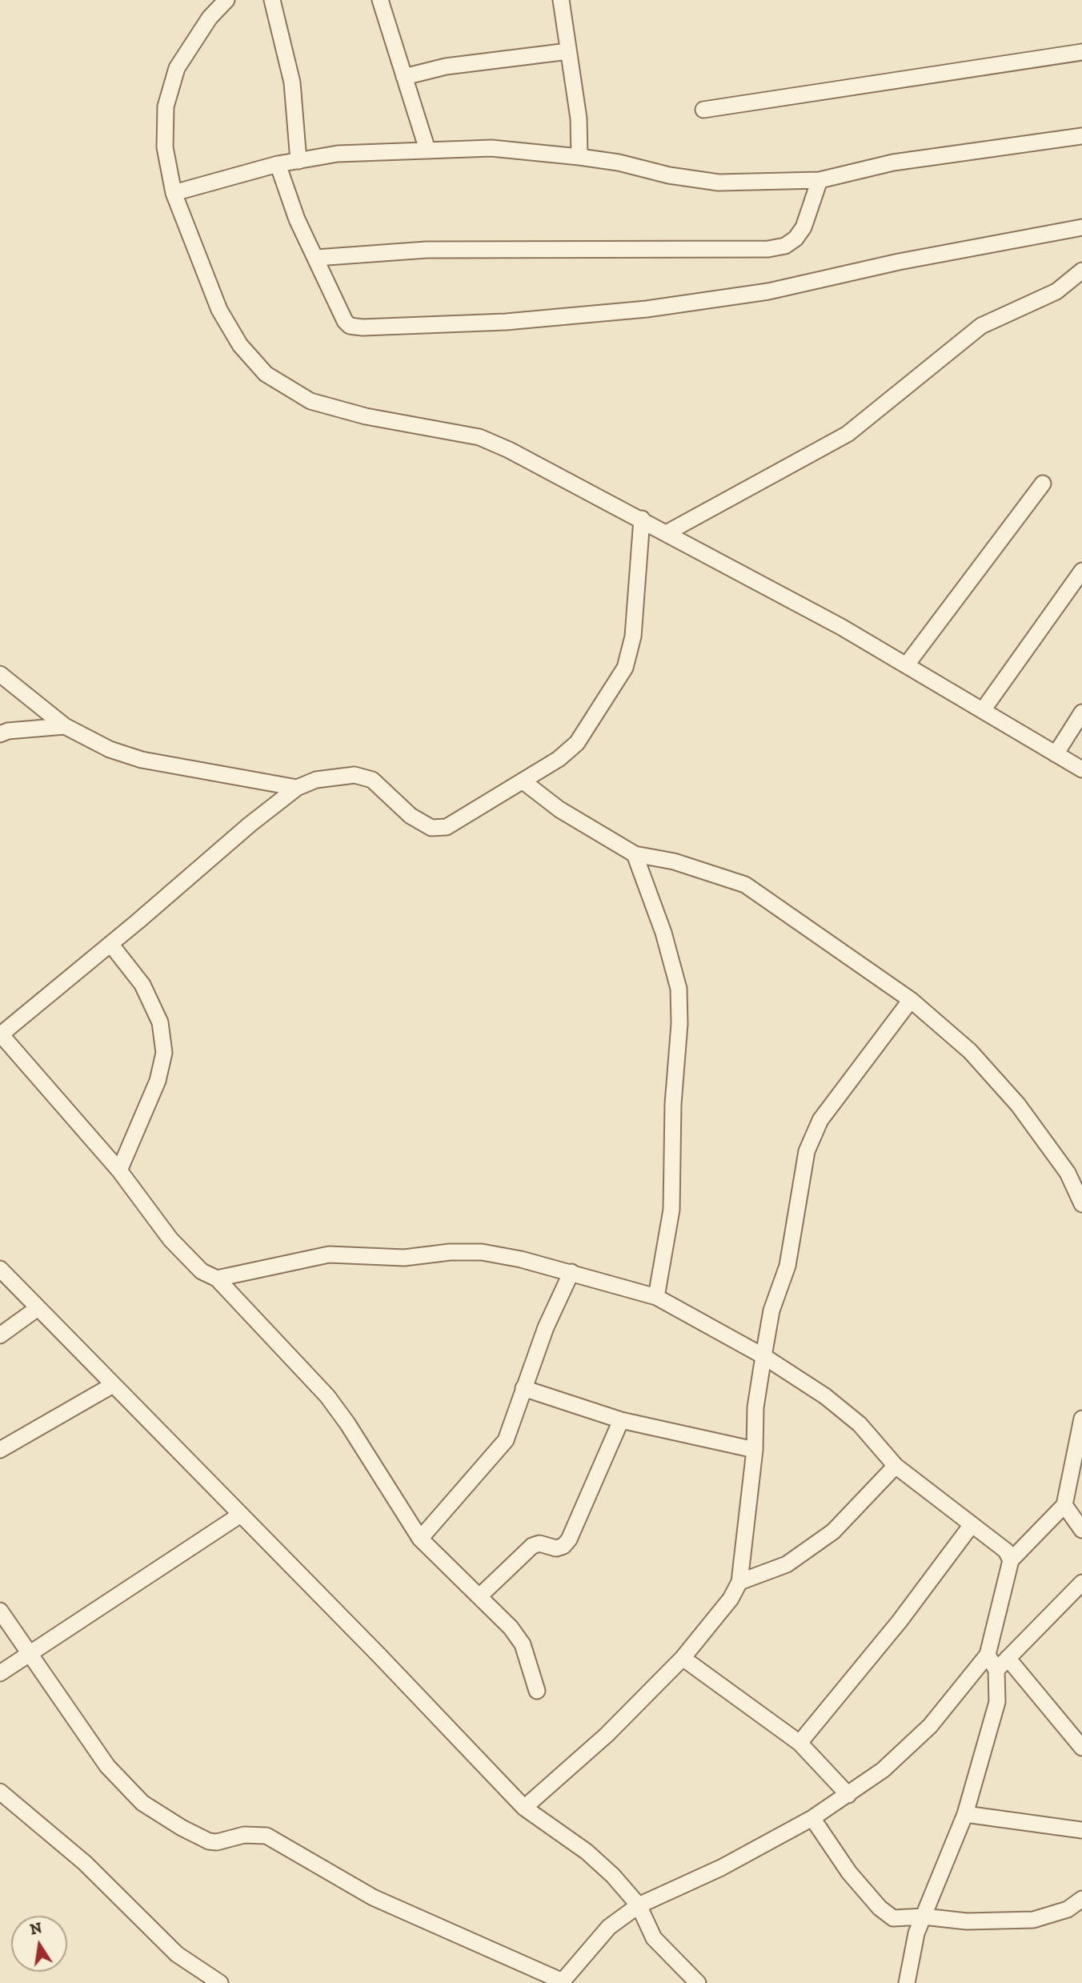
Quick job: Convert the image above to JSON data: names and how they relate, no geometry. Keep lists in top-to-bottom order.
{
  "north": "top"
}
